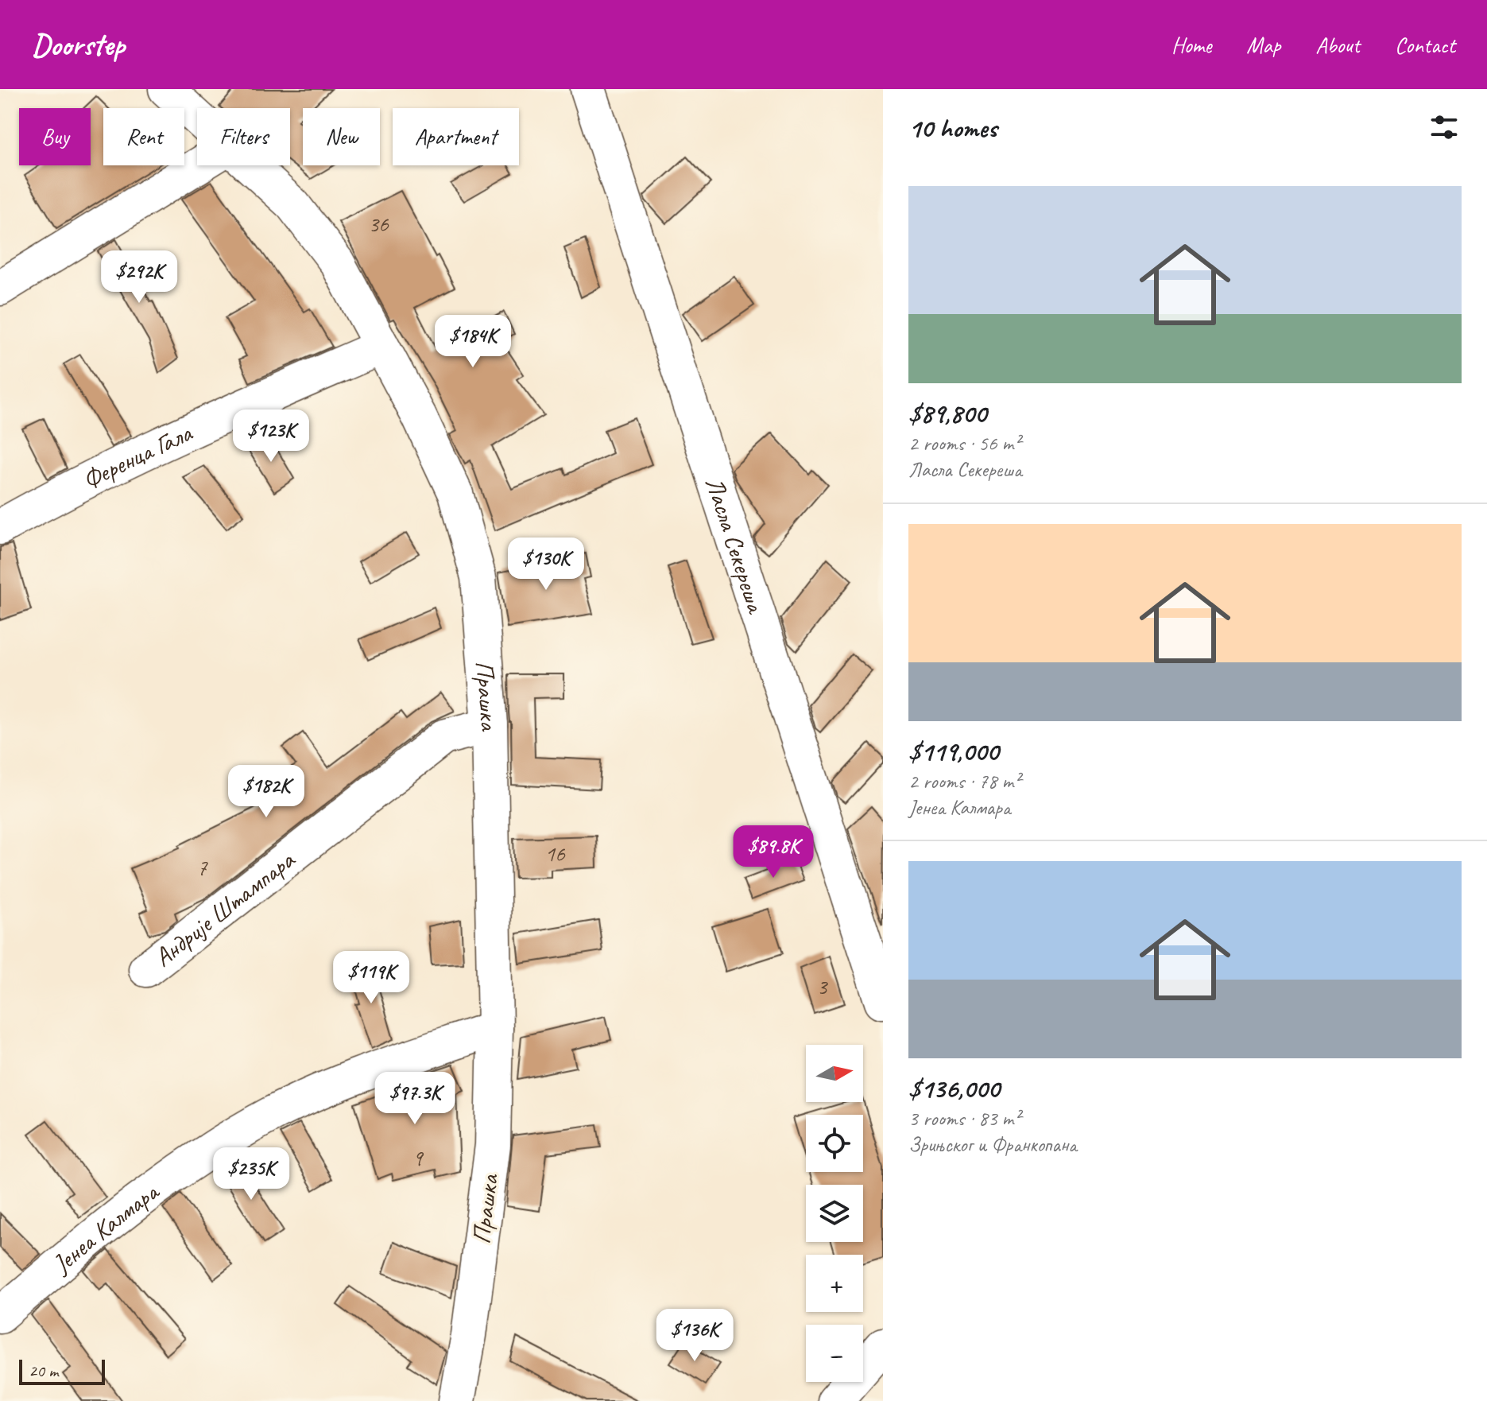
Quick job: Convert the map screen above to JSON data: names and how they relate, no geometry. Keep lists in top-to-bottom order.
{
  "streets": {
    "street": [
      "Ференца Гала",
      "Ласла Секереша",
      "Прашка",
      "Андрије Штампара",
      "Јенеа Калмара"
    ]
  },
  "crossings": [
    ["Ференца Гала", "Прашка"],
    ["Прашка", "Андрије Штампара"],
    ["Прашка", "Јенеа Калмара"]
  ],
  "house_numbers": [
    "36",
    "16",
    "7",
    "3",
    "9"
  ],
  "scale_bar": "20 m",
  "north": "right",
  "page": {
    "header": "Doorstep",
    "nav": [
      "Home",
      "Map",
      "About",
      "Contact"
    ],
    "heading": "10 homes",
    "chip": [
      "Buy",
      "Rent",
      "Filters",
      "New",
      "Apartment"
    ],
    "list": [
      {
        "name": "$89,800",
        "note": "2 rooms · 56 m² · Ласла Секереша"
      },
      {
        "name": "$119,000",
        "note": "2 rooms · 78 m² · Јенеа Калмара"
      },
      {
        "name": "$136,000",
        "note": "3 rooms · 83 m² · Зрињског и Франкопана"
      }
    ],
    "price": [
      "$292K",
      "$184K",
      "$123K",
      "$130K",
      "$182K",
      "$89.8K",
      "$119K",
      "$97.3K",
      "$235K",
      "$136K"
    ],
    "map_buttons": ["+", "−"],
    "scale": "20 m"
  }
}
